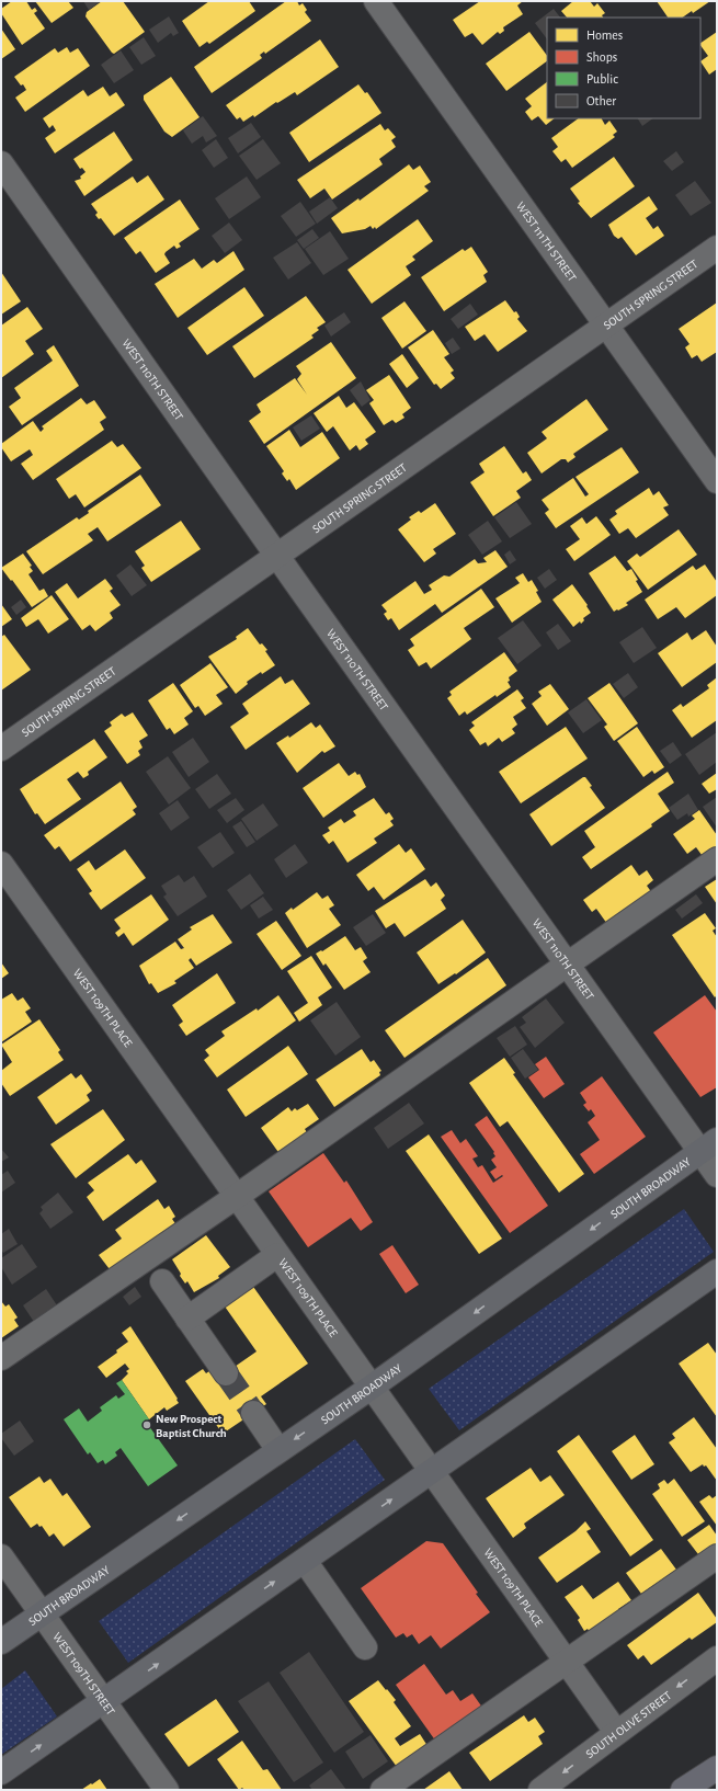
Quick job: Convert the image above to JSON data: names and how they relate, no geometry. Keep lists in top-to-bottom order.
{
  "streets": {
    "main road": ["SOUTH BROADWAY"],
    "street": [
      "WEST 111TH STREET",
      "SOUTH SPRING STREET",
      "WEST 110TH STREET",
      "WEST 109TH PLACE",
      "WEST 109TH STREET",
      "SOUTH OLIVE STREET"
    ]
  },
  "crossings": [
    ["WEST 111TH STREET", "SOUTH SPRING STREET"],
    ["SOUTH SPRING STREET", "WEST 110TH STREET"],
    ["WEST 110TH STREET", "SOUTH BROADWAY"],
    ["WEST 109TH PLACE", "SOUTH BROADWAY"],
    ["WEST 109TH PLACE", "SOUTH OLIVE STREET"],
    ["SOUTH BROADWAY", "WEST 109TH STREET"]
  ],
  "places": ["New Prospect Baptist Church"],
  "legend": [
    "Homes",
    "Shops",
    "Public",
    "Other"
  ]
}
